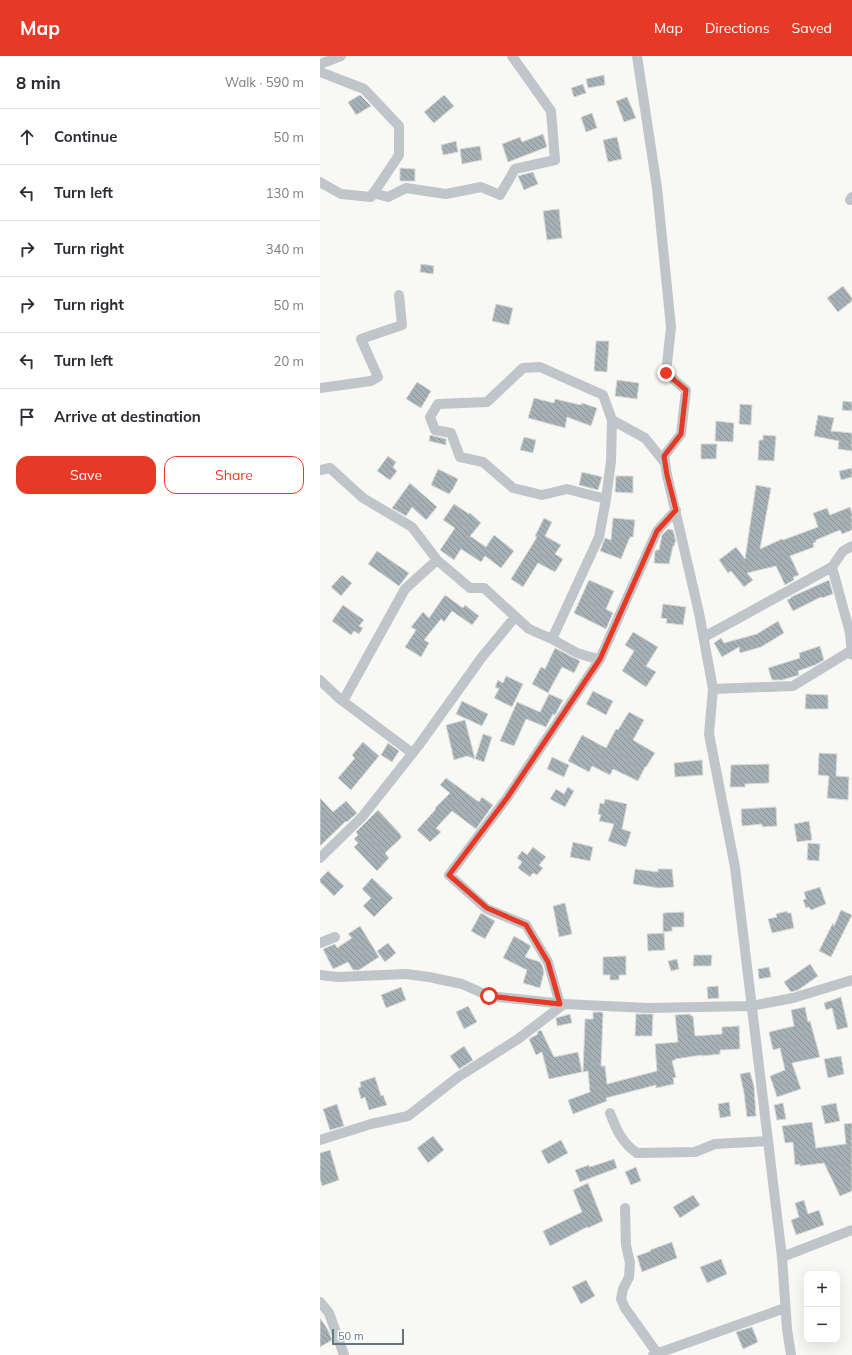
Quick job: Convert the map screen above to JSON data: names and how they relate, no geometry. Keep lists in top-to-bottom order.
{
  "scale_bar": "50 m",
  "page": {
    "header": "Map",
    "nav": ["Map", "Directions", "Saved"],
    "heading": ["8 min", "Walk · 590 m"],
    "list": [
      ["Continue", "50 m"],
      ["Turn left", "130 m"],
      ["Turn right", "340 m"],
      ["Turn right", "50 m"],
      ["Turn left", "20 m"],
      "Arrive at destination"
    ],
    "buttons": ["Save", "Share"],
    "map_buttons": ["+", "−"],
    "scale": "50 m"
  }
}
